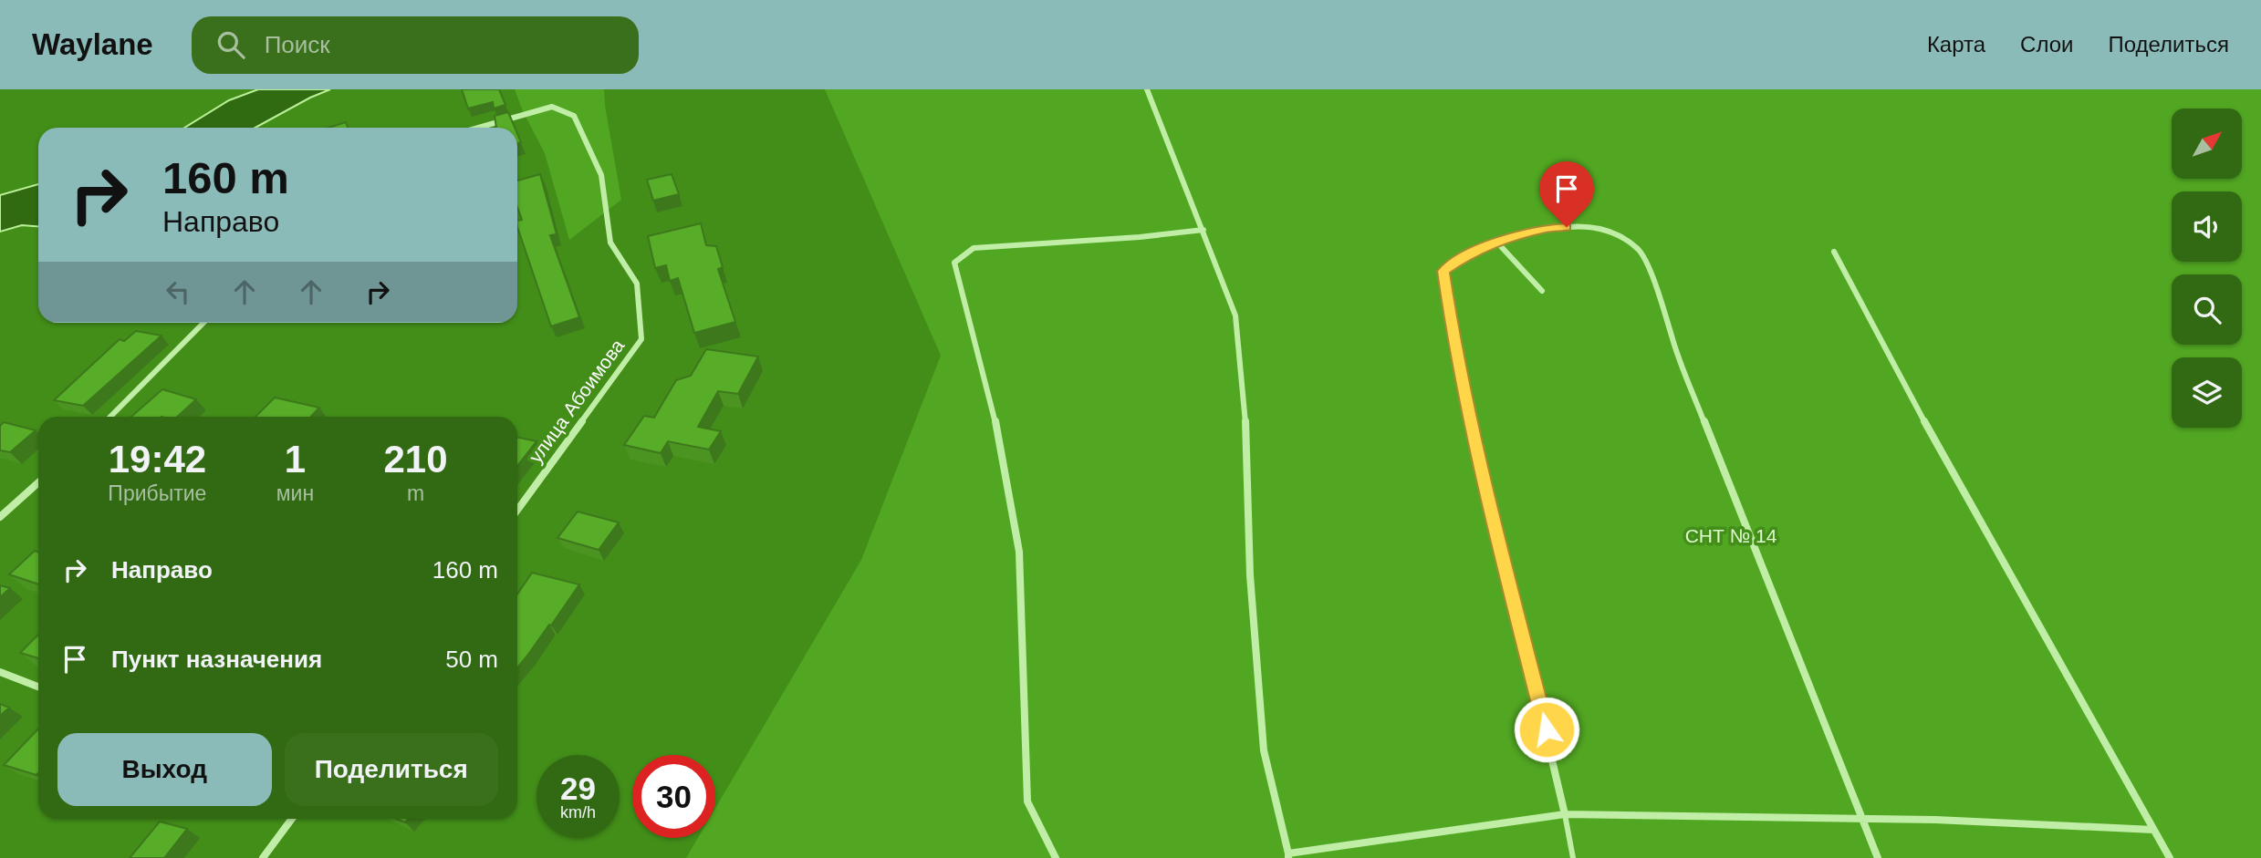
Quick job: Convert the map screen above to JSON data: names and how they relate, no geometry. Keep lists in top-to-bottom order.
{
  "streets": {
    "street": ["улица Абоимова"]
  },
  "parks": ["СНТ № 14"],
  "north": "top right",
  "page": {
    "header": "Waylane",
    "search": "Поиск",
    "nav": ["Карта", "Слои", "Поделиться"],
    "turn": ["160 m", "Направо"],
    "eta": [
      "19:42",
      "Прибытие",
      "1",
      "мин",
      "210",
      "m"
    ],
    "list": [
      {
        "name": "Направо",
        "value": "160 m"
      },
      {
        "name": "Пункт назначения",
        "value": "50 m"
      }
    ],
    "buttons": ["Выход", "Поделиться"],
    "speed": "29 km/h",
    "limit": "30"
  }
}
